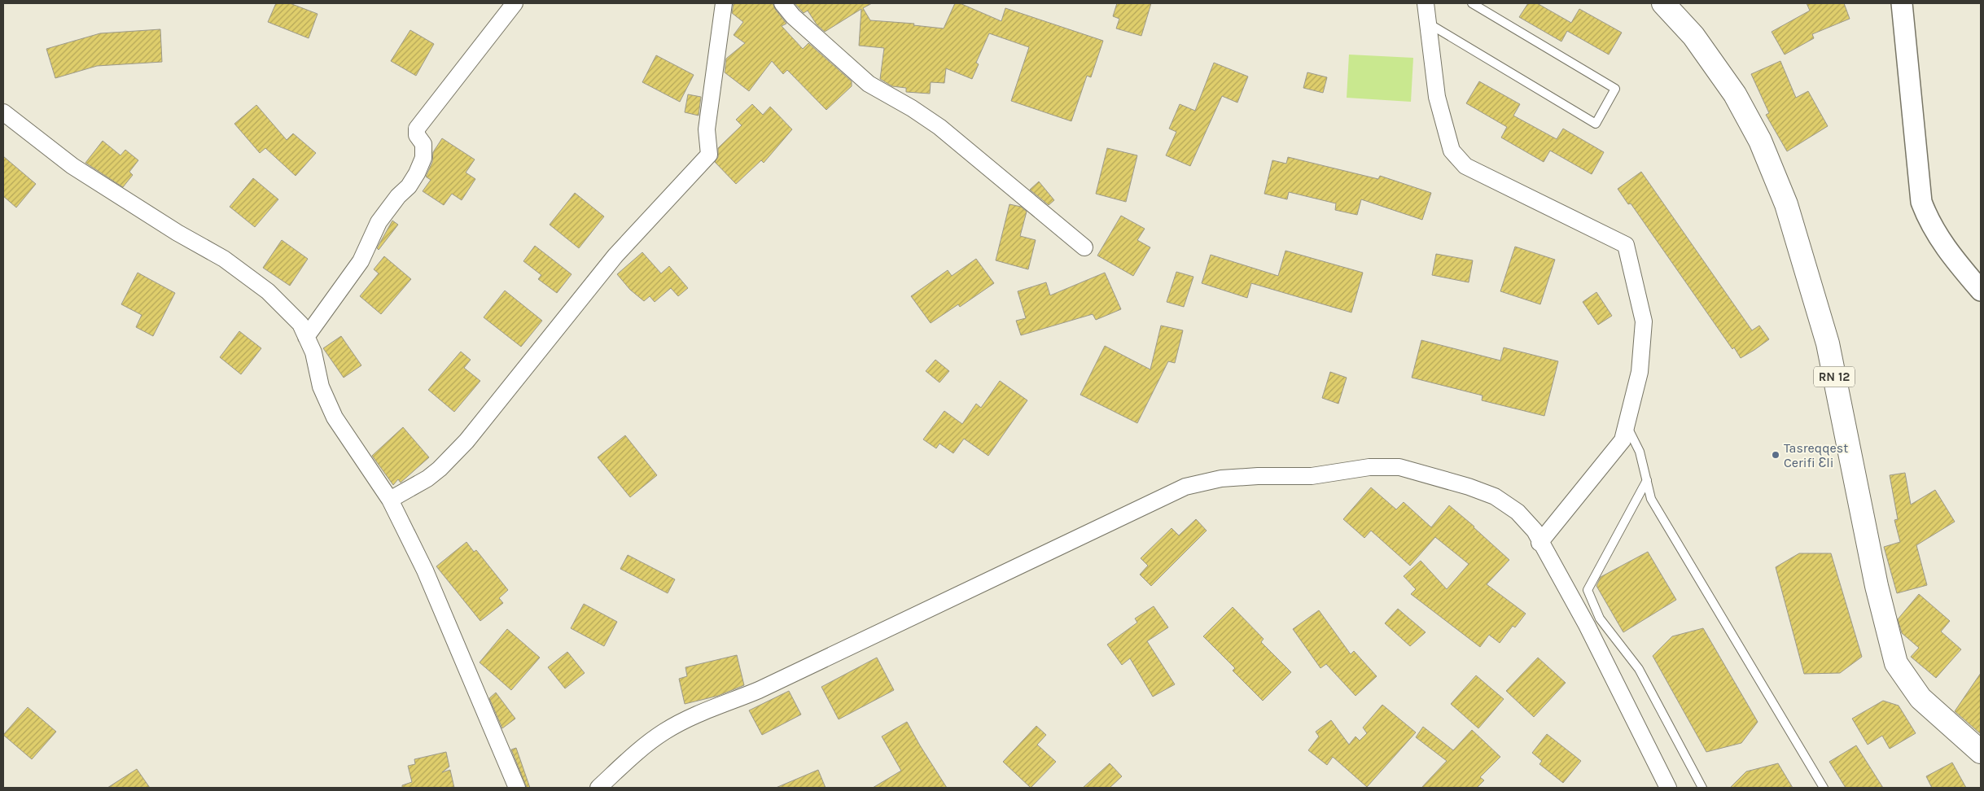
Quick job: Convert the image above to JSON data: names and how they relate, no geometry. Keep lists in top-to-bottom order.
{
  "streets": {
    "main road": ["RN 12"]
  },
  "places": ["Tasreqqest Cerifi Ɛli"]
}
